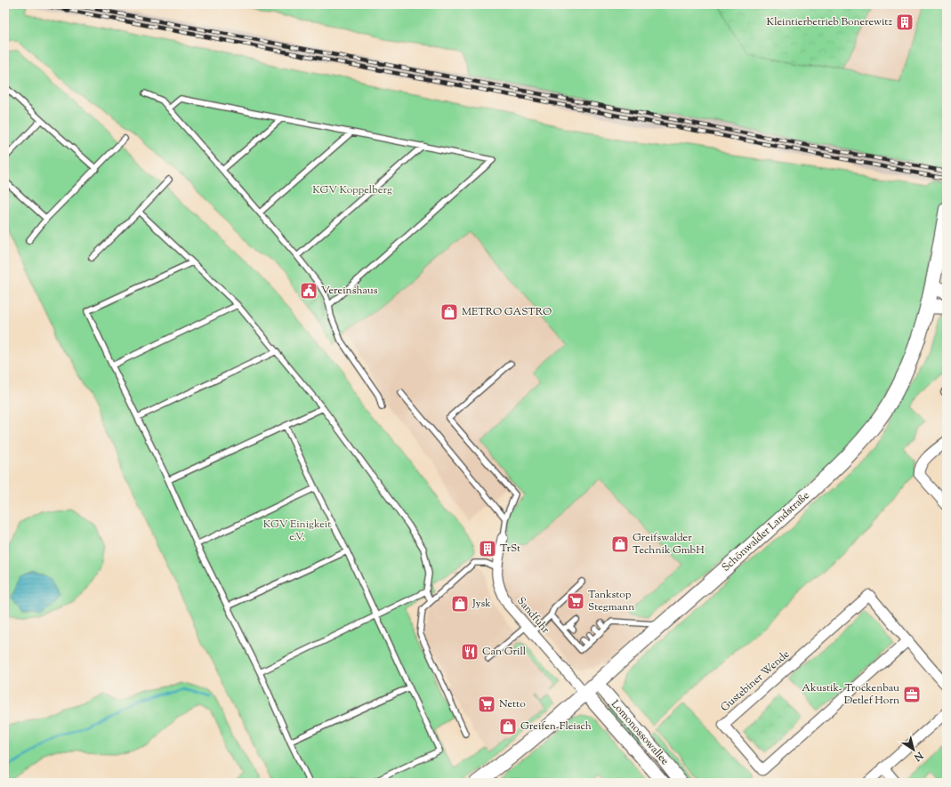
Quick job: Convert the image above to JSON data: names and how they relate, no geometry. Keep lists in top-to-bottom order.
{
  "streets": {
    "main road": ["Schönwalder Landstraße"],
    "street": ["Sandfuhr", "Gustebiner Wende", "Lomonossowallee"]
  },
  "crossings": [
    ["Schönwalder Landstraße", "Sandfuhr"],
    ["Schönwalder Landstraße", "Lomonossowallee"],
    ["Sandfuhr", "Lomonossowallee"]
  ],
  "parks": ["KGV Koppelberg", "KGV Einigkeit e.V."],
  "places": {
    "building": ["Kleintierbetrieb Bonerewitz", "TrSt"],
    "public building": ["Vereinshaus"],
    "shop": [
      "METRO GASTRO",
      "Greifswalder Technik GmbH",
      "Jysk",
      "Greifen-Fleisch"
    ],
    "supermarket": ["Tankstop Stegmann", "Netto"],
    "restaurant": ["Can Grill"],
    "office": ["Akustik- Trockenbau Detlef Horn"]
  },
  "north": "bottom right"
}
